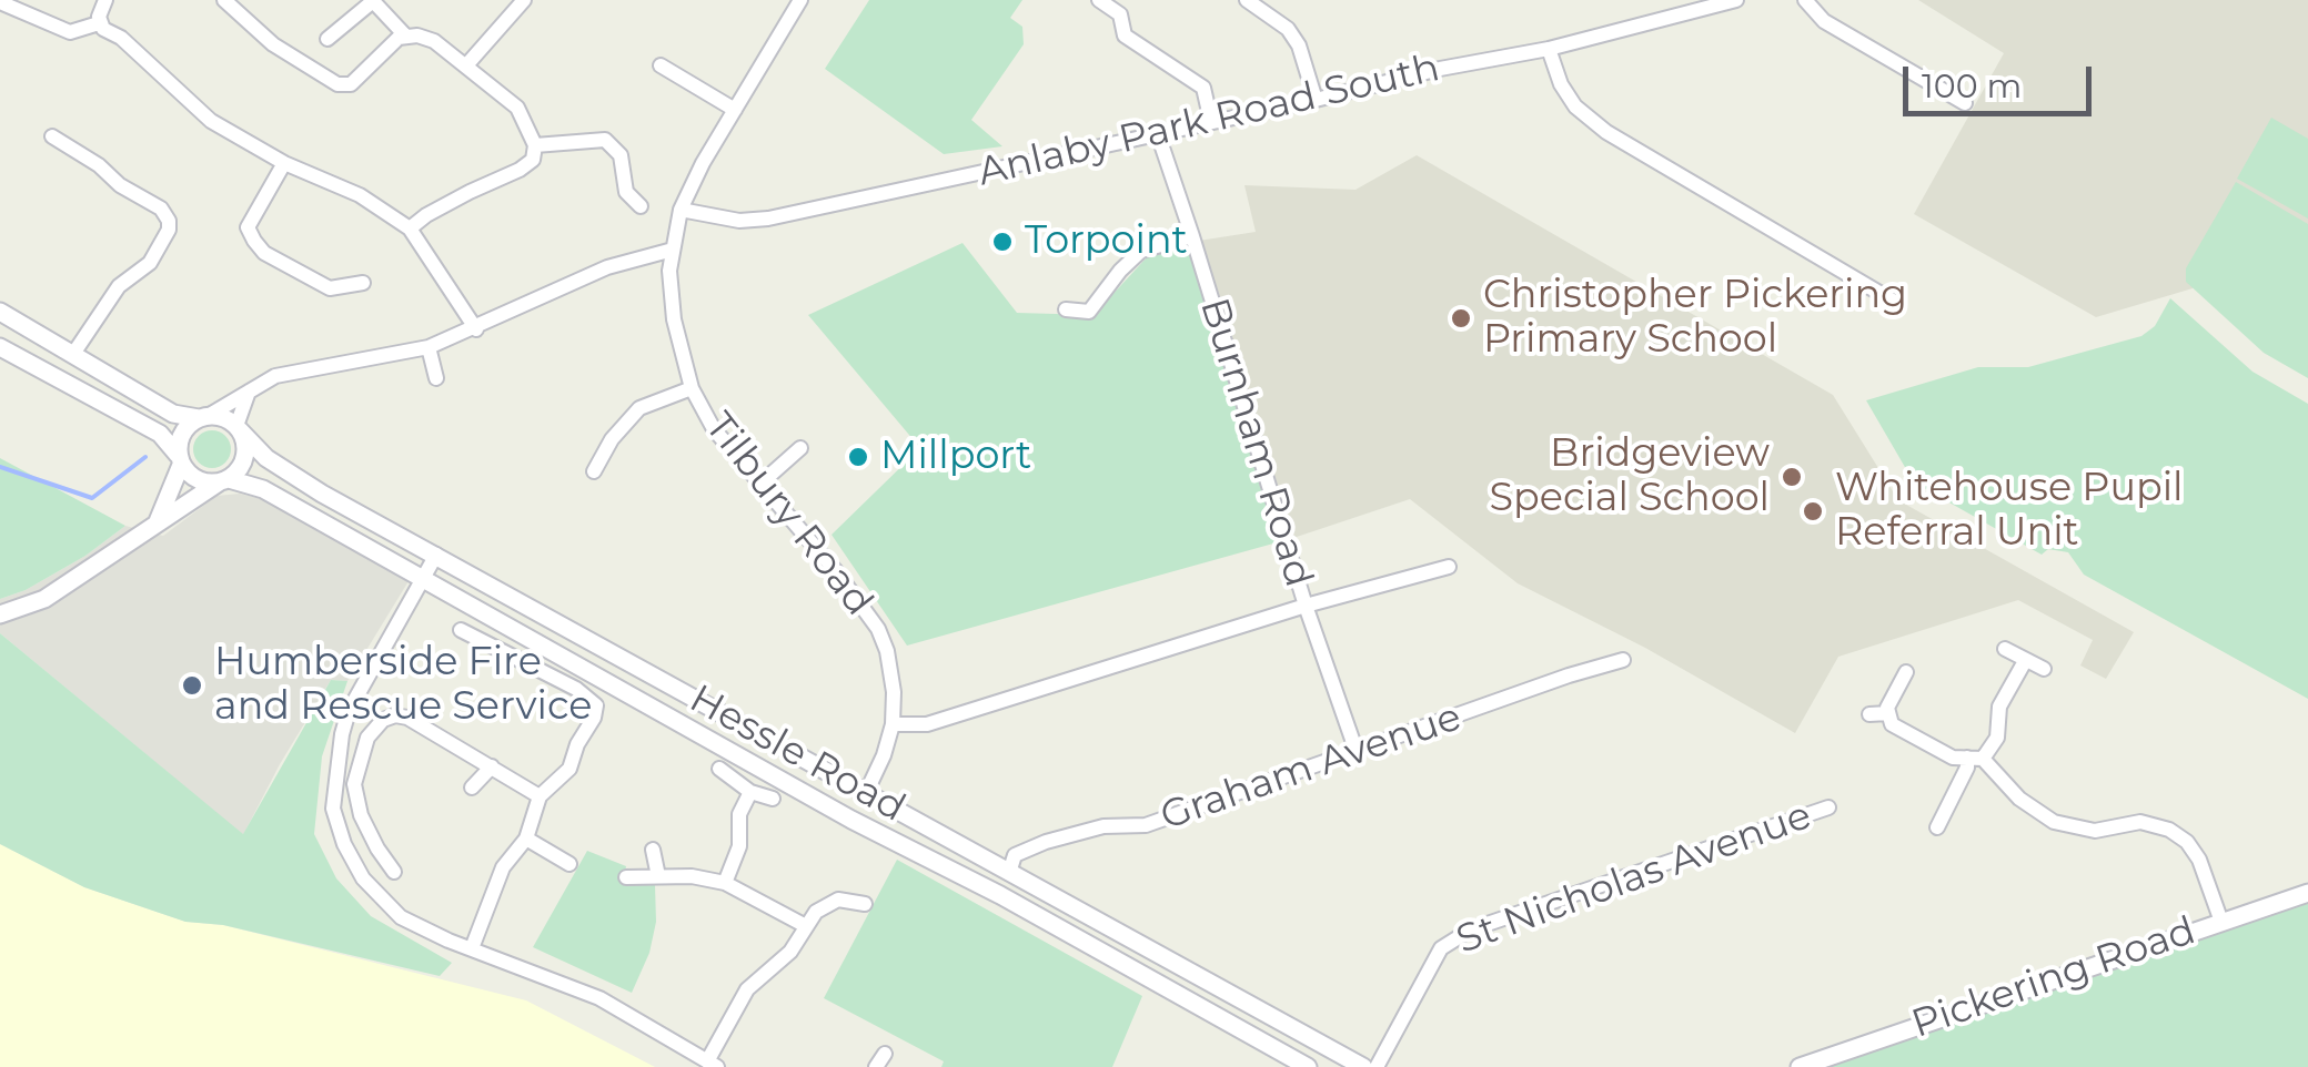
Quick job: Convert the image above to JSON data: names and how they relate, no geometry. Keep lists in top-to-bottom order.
{
  "streets": {
    "street": [
      "Anlaby Park Road South",
      "Burnham Road",
      "Tilbury Road",
      "Hessle Road",
      "Graham Avenue",
      "St Nicholas Avenue",
      "Pickering Road"
    ]
  },
  "crossings": [
    ["Anlaby Park Road South", "Burnham Road"],
    ["Anlaby Park Road South", "Tilbury Road"],
    ["Burnham Road", "Graham Avenue"],
    ["Tilbury Road", "Hessle Road"],
    ["Hessle Road", "Graham Avenue"]
  ],
  "places": [
    "Torpoint",
    "Christopher Pickering Primary School",
    "Millport",
    "Bridgeview Special School",
    "Whitehouse Pupil Referral Unit",
    "Humberside Fire and Rescue Service"
  ],
  "scale_bar": "100 m"
}
